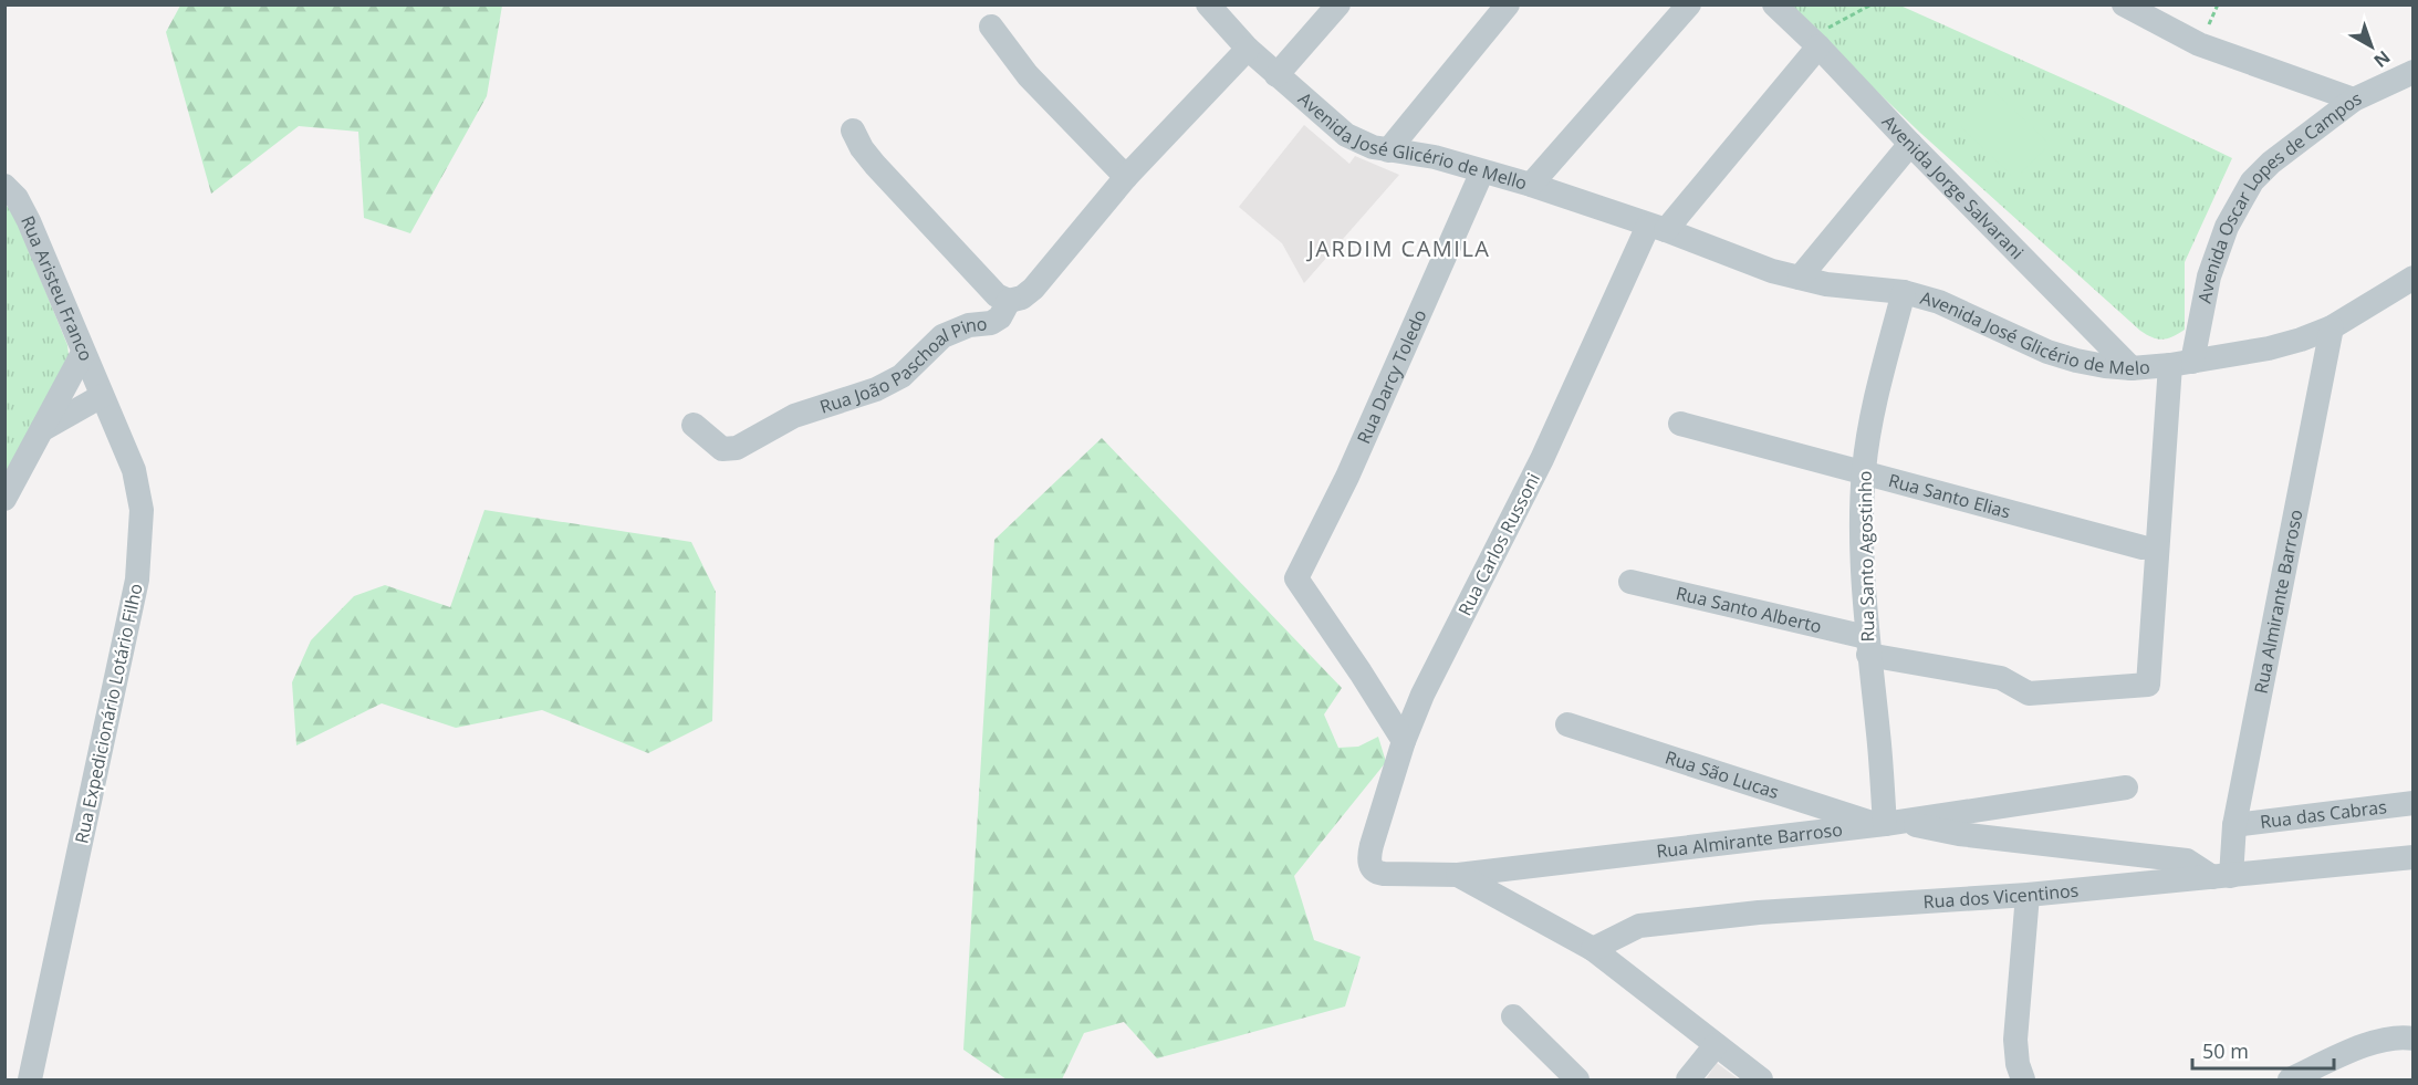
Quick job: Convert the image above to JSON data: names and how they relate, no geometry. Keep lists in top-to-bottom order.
{
  "streets": {
    "street": [
      "Avenida José Glicério de Mello",
      "Avenida Jorge Salvarani",
      "Avenida Oscar Lopes de Campos",
      "Rua Aristeu Franco",
      "Avenida José Glicério de Melo",
      "Rua João Paschoal Pino",
      "Rua Darcy Toledo",
      "Rua Santo Elias",
      "Rua Carlos Russoni",
      "Rua Santo Agostinho",
      "Rua Almirante Barroso",
      "Rua Santo Alberto",
      "Rua Expedicionário Lotário Filho",
      "Rua São Lucas",
      "Rua das Cabras",
      "Rua dos Vicentinos"
    ]
  },
  "crossings": [
    ["Avenida José Glicério de Mello", "Avenida José Glicério de Melo"],
    ["Avenida José Glicério de Mello", "Rua João Paschoal Pino"],
    ["Avenida José Glicério de Mello", "Rua Darcy Toledo"],
    ["Avenida José Glicério de Mello", "Rua Carlos Russoni"],
    ["Avenida Jorge Salvarani", "Avenida José Glicério de Melo"],
    ["Avenida Jorge Salvarani", "Rua Carlos Russoni"],
    ["Avenida Oscar Lopes de Campos", "Avenida José Glicério de Melo"],
    ["Avenida Oscar Lopes de Campos", "Rua Santo Alberto"],
    ["Rua Aristeu Franco", "Rua Expedicionário Lotário Filho"],
    ["Avenida José Glicério de Melo", "Rua Carlos Russoni"],
    ["Avenida José Glicério de Melo", "Rua Santo Agostinho"],
    ["Avenida José Glicério de Melo", "Rua Almirante Barroso"],
    ["Avenida José Glicério de Melo", "Rua Santo Alberto"],
    ["Rua Darcy Toledo", "Rua Carlos Russoni"],
    ["Rua Santo Elias", "Rua Santo Agostinho"],
    ["Rua Carlos Russoni", "Rua Almirante Barroso"],
    ["Rua Santo Agostinho", "Rua Almirante Barroso"],
    ["Rua Santo Agostinho", "Rua Santo Alberto"],
    ["Rua Santo Agostinho", "Rua São Lucas"],
    ["Rua Almirante Barroso", "Rua São Lucas"],
    ["Rua Almirante Barroso", "Rua das Cabras"],
    ["Rua Almirante Barroso", "Rua dos Vicentinos"]
  ],
  "districts": ["JARDIM CAMILA"],
  "scale_bar": "50 m",
  "north": "bottom right"
}
